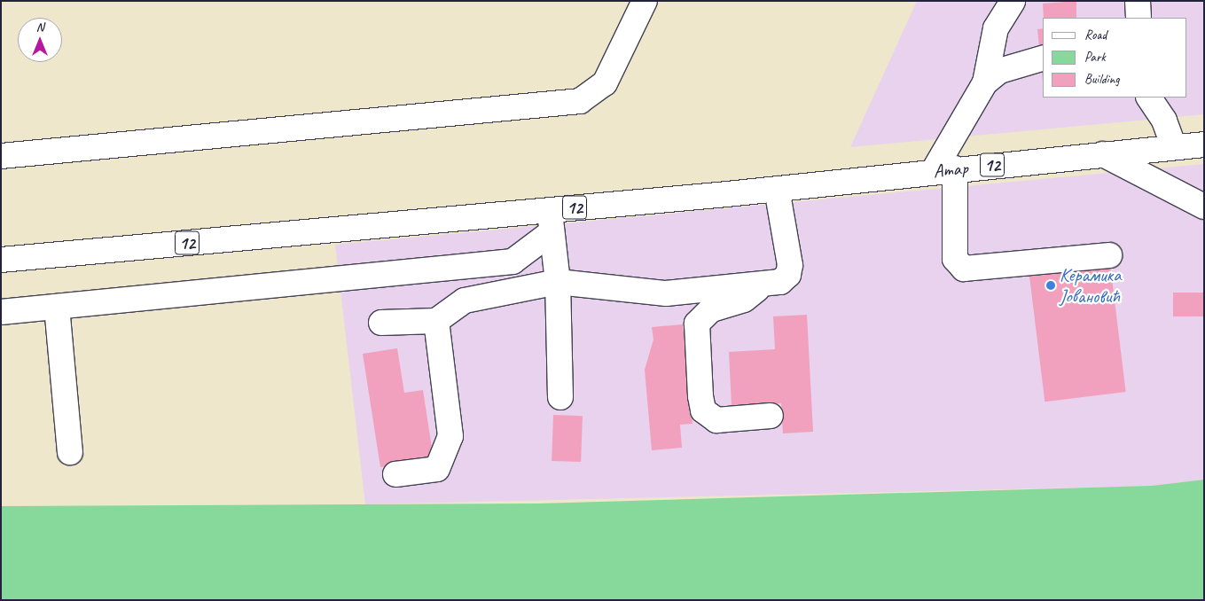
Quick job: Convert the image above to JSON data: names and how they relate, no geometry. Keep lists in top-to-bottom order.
{
  "streets": {
    "main road": ["12", "Атар"]
  },
  "crossings": [
    ["12", "Атар"]
  ],
  "places": ["Керамика Јовановић"],
  "legend": ["Road", "Park", "Building"],
  "north": "top"
}
